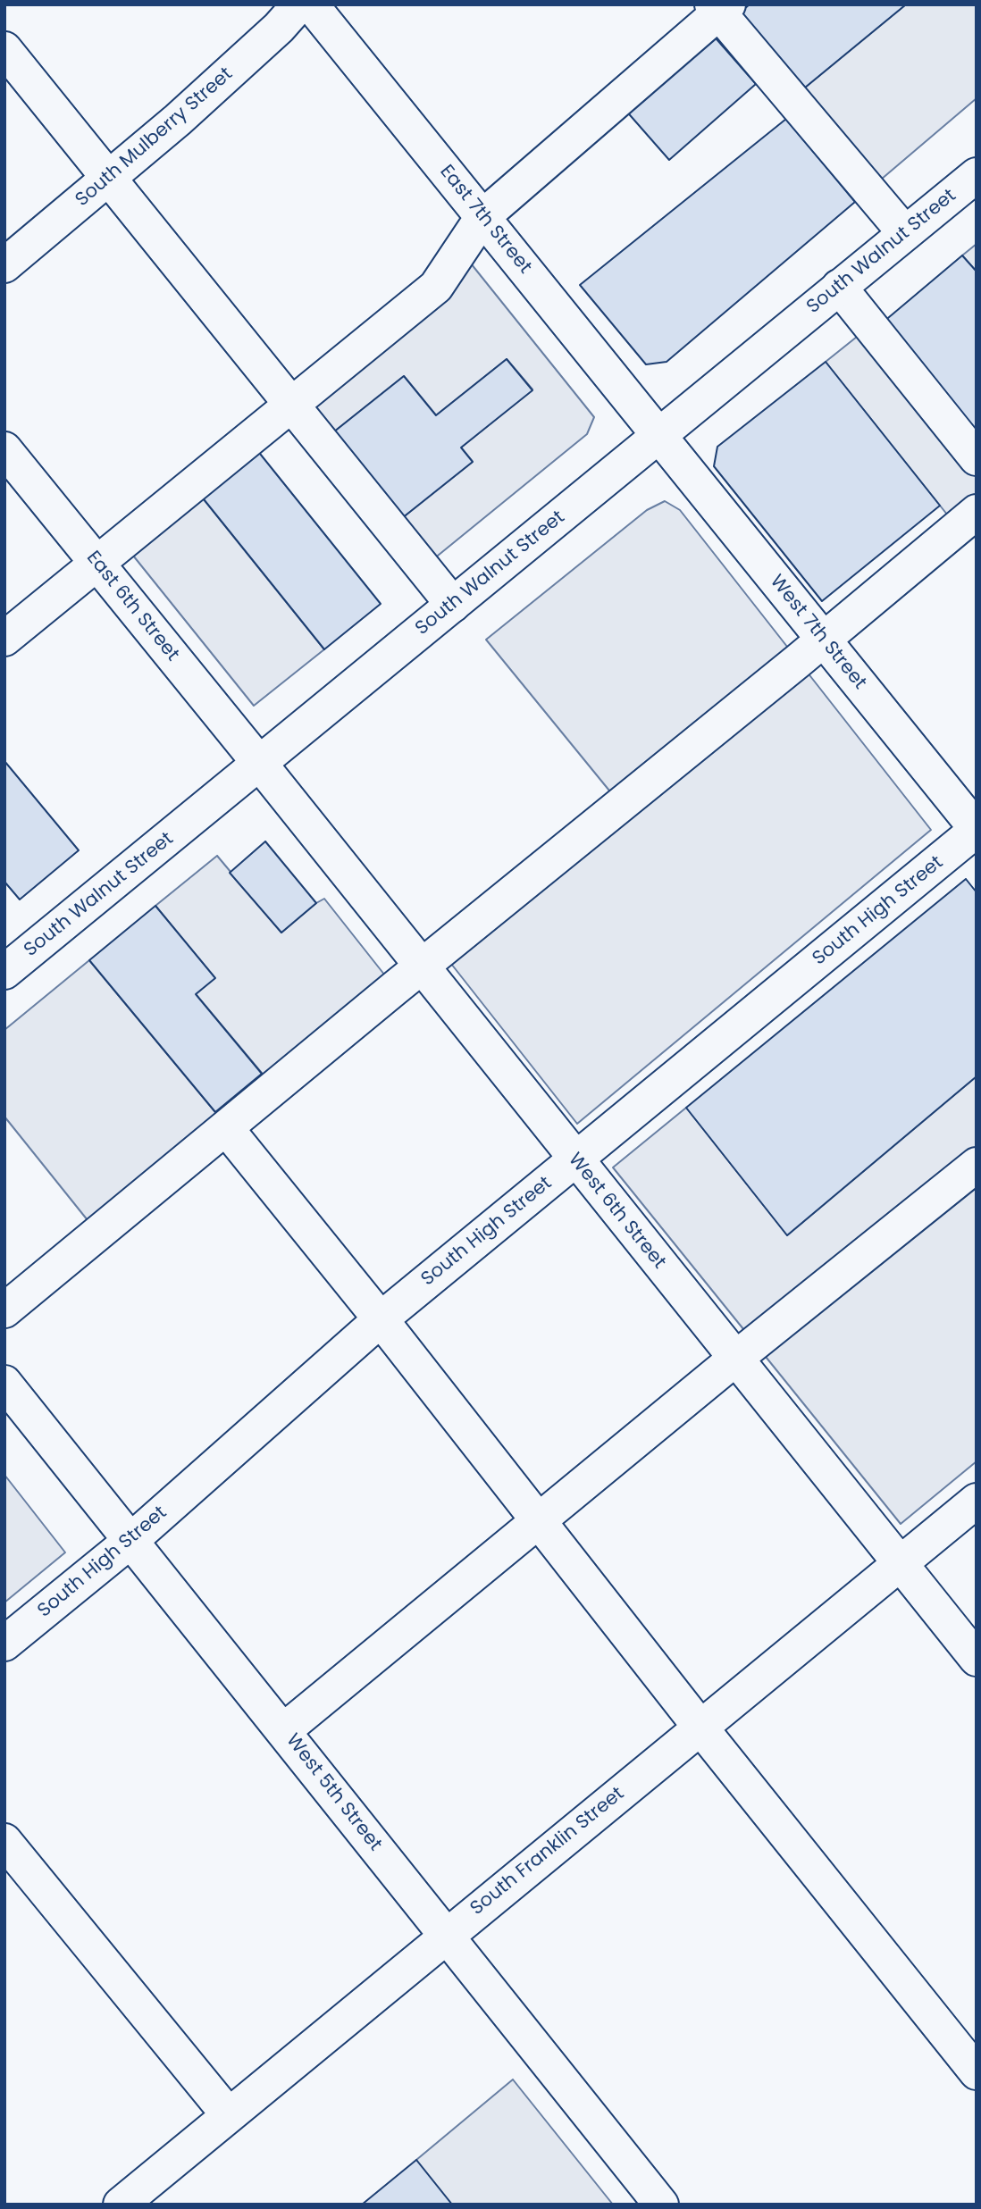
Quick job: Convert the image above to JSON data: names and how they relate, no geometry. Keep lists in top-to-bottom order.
{
  "streets": {
    "street": [
      "South Mulberry Street",
      "East 7th Street",
      "South Walnut Street",
      "East 6th Street",
      "West 7th Street",
      "South High Street",
      "West 6th Street",
      "West 5th Street",
      "South Franklin Street"
    ]
  },
  "crossings": [
    ["East 7th Street", "South Walnut Street"],
    ["East 7th Street", "West 7th Street"],
    ["South Walnut Street", "East 6th Street"],
    ["South Walnut Street", "West 7th Street"],
    ["South Walnut Street", "West 6th Street"],
    ["East 6th Street", "West 6th Street"],
    ["West 7th Street", "South High Street"],
    ["South High Street", "West 6th Street"],
    ["South High Street", "West 5th Street"],
    ["West 6th Street", "South Franklin Street"],
    ["West 5th Street", "South Franklin Street"]
  ]
}
